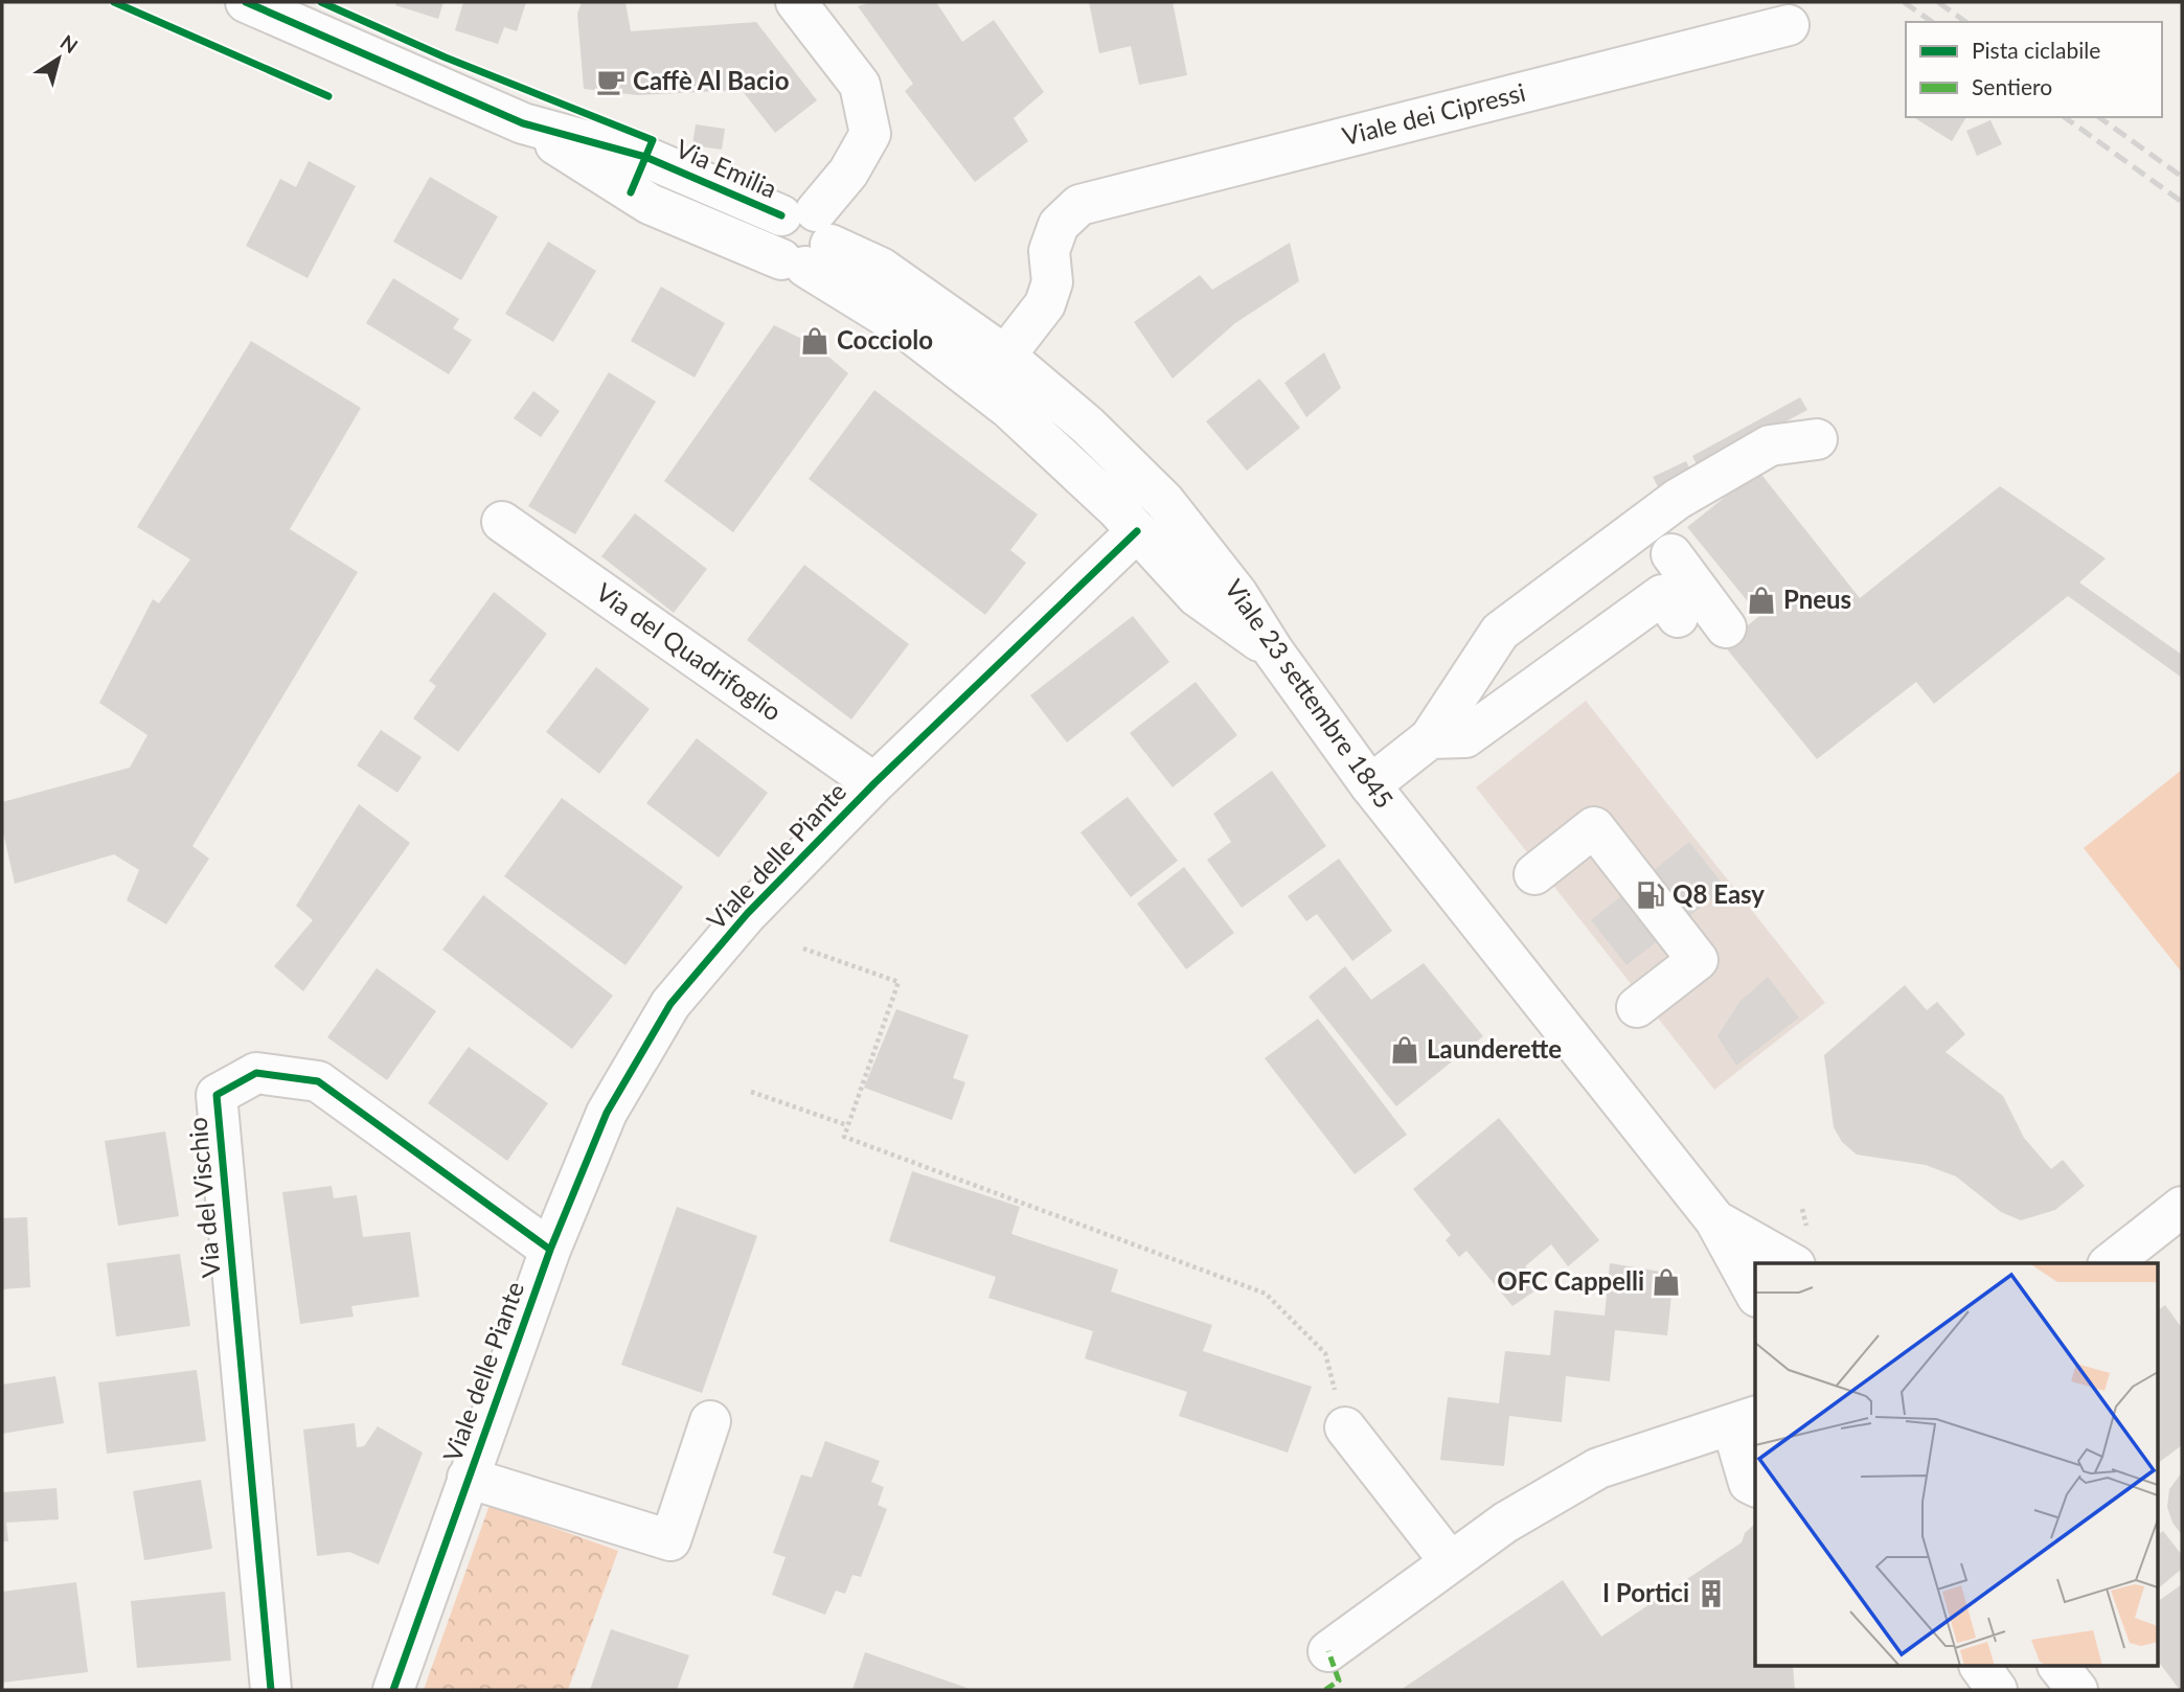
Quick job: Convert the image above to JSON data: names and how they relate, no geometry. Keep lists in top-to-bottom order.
{
  "streets": {
    "street": [
      "Viale dei Cipressi",
      "Via del Quadrifoglio",
      "Viale 23 settembre 1845",
      "Viale delle Piante",
      "Via del Vischio"
    ],
    "cycle path": ["Via Emilia"]
  },
  "crossings": [
    ["Viale dei Cipressi", "Viale 23 settembre 1845"],
    ["Via del Quadrifoglio", "Viale delle Piante"],
    ["Viale delle Piante", "Via del Vischio"]
  ],
  "places": {
    "cafe": ["Caffè Al Bacio"],
    "shop": [
      "Cocciolo",
      "Pneus",
      "Launderette",
      "OFC Cappelli"
    ],
    "fuel station": ["Q8 Easy"],
    "building": ["I Portici"]
  },
  "legend": ["Pista ciclabile", "Sentiero"],
  "north": "top right"
}
